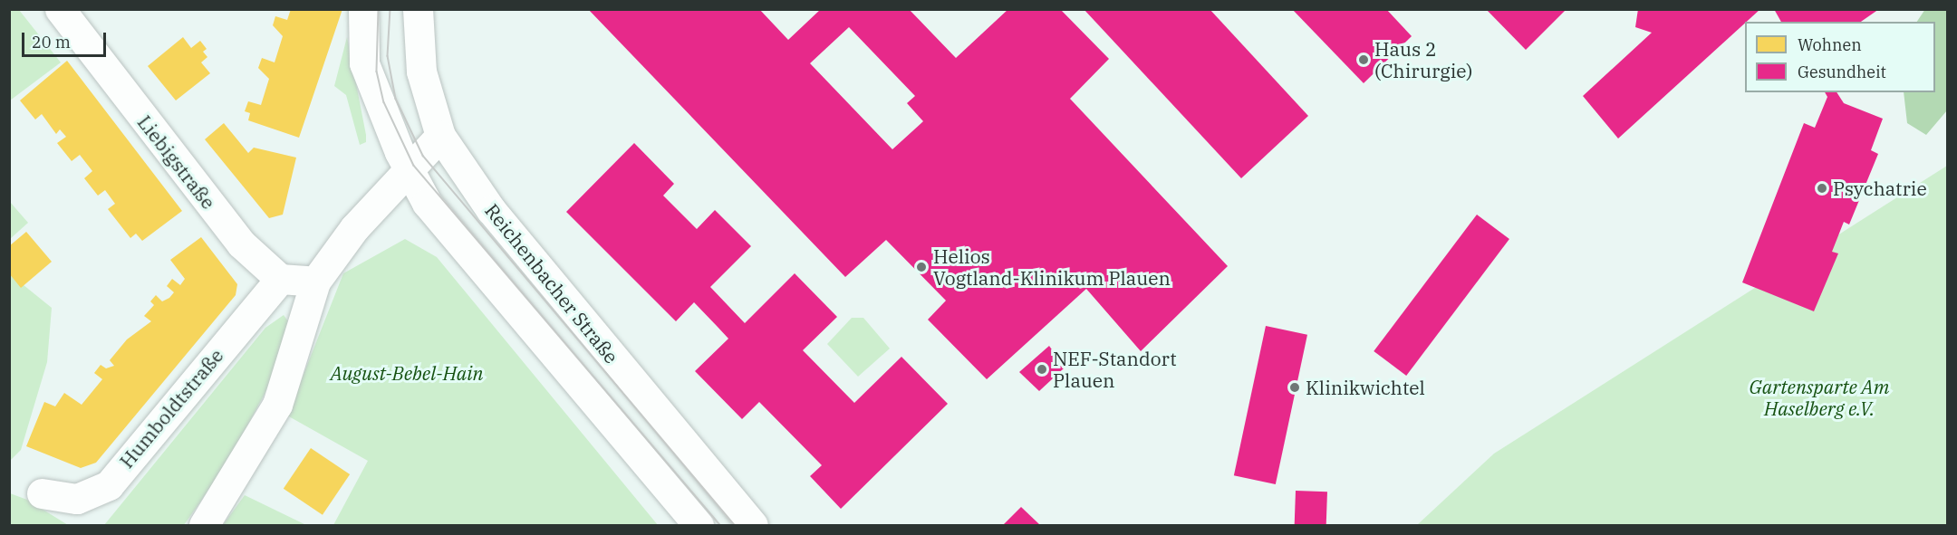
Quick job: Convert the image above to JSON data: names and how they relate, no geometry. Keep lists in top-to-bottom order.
{
  "streets": {
    "street": ["Liebigstraße", "Reichenbacher Straße", "Humboldtstraße"]
  },
  "crossings": [
    ["Liebigstraße", "Humboldtstraße"]
  ],
  "parks": ["August-Bebel-Hain", "Gartensparte Am Haselberg e.V."],
  "places": [
    "Haus 2 (Chirurgie)",
    "Psychatrie",
    "Helios Vogtland-Klinikum Plauen",
    "NEF-Standort Plauen",
    "Klinikwichtel"
  ],
  "legend": ["Wohnen", "Gesundheit"],
  "scale_bar": "20 m"
}
